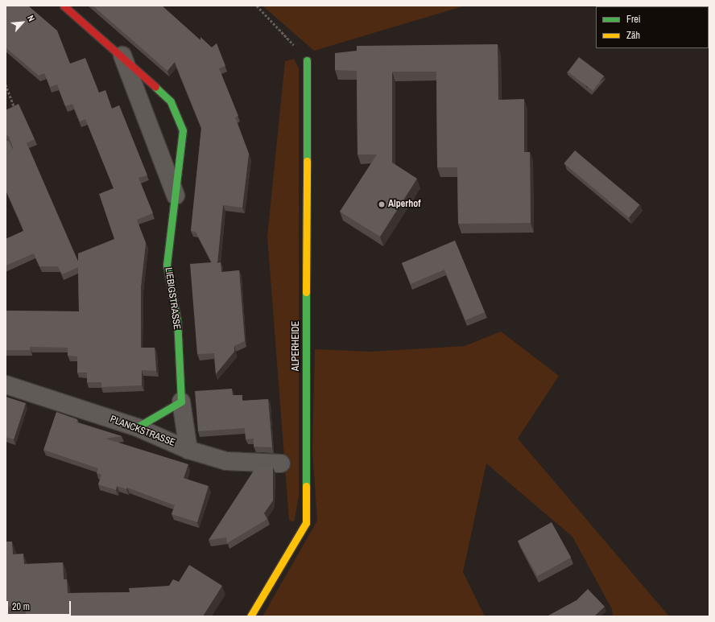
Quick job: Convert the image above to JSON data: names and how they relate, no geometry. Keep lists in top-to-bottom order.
{
  "streets": {
    "street": ["LIEBIGSTRASSE", "ALPERHEIDE", "PLANCKSTRASSE"]
  },
  "crossings": [
    ["LIEBIGSTRASSE", "PLANCKSTRASSE"]
  ],
  "places": ["Alperhof"],
  "legend": ["Frei", "Zäh"],
  "scale_bar": "20 m",
  "north": "top right"
}
